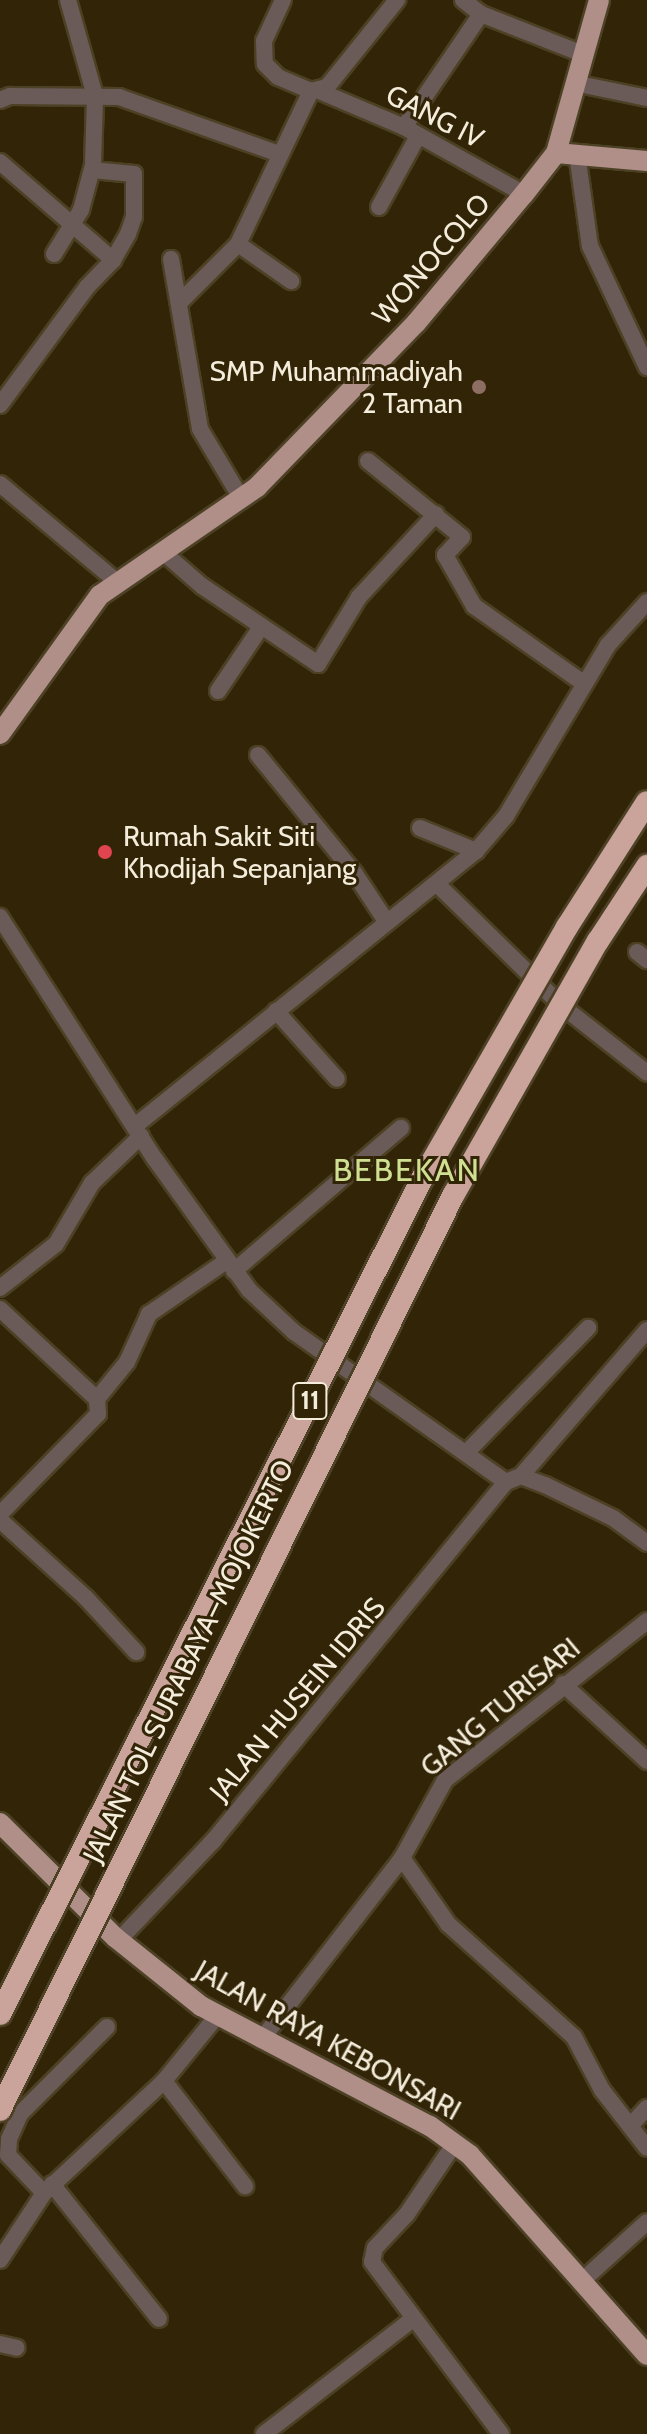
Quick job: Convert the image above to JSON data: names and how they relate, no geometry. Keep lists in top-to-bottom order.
{
  "streets": {
    "highway": ["11", "JALAN TOL SURABAYA–MOJOKERTO"],
    "main road": ["WONOCOLO", "JALAN RAYA KEBONSARI"],
    "street": ["GANG IV", "JALAN HUSEIN IDRIS", "GANG TURISARI"]
  },
  "crossings": [
    ["GANG IV", "WONOCOLO"],
    ["JALAN HUSEIN IDRIS", "JALAN RAYA KEBONSARI"],
    ["GANG TURISARI", "JALAN RAYA KEBONSARI"]
  ],
  "districts": ["BEBEKAN"],
  "places": ["SMP Muhammadiyah 2 Taman", "Rumah Sakit Siti Khodijah Sepanjang"]
}
